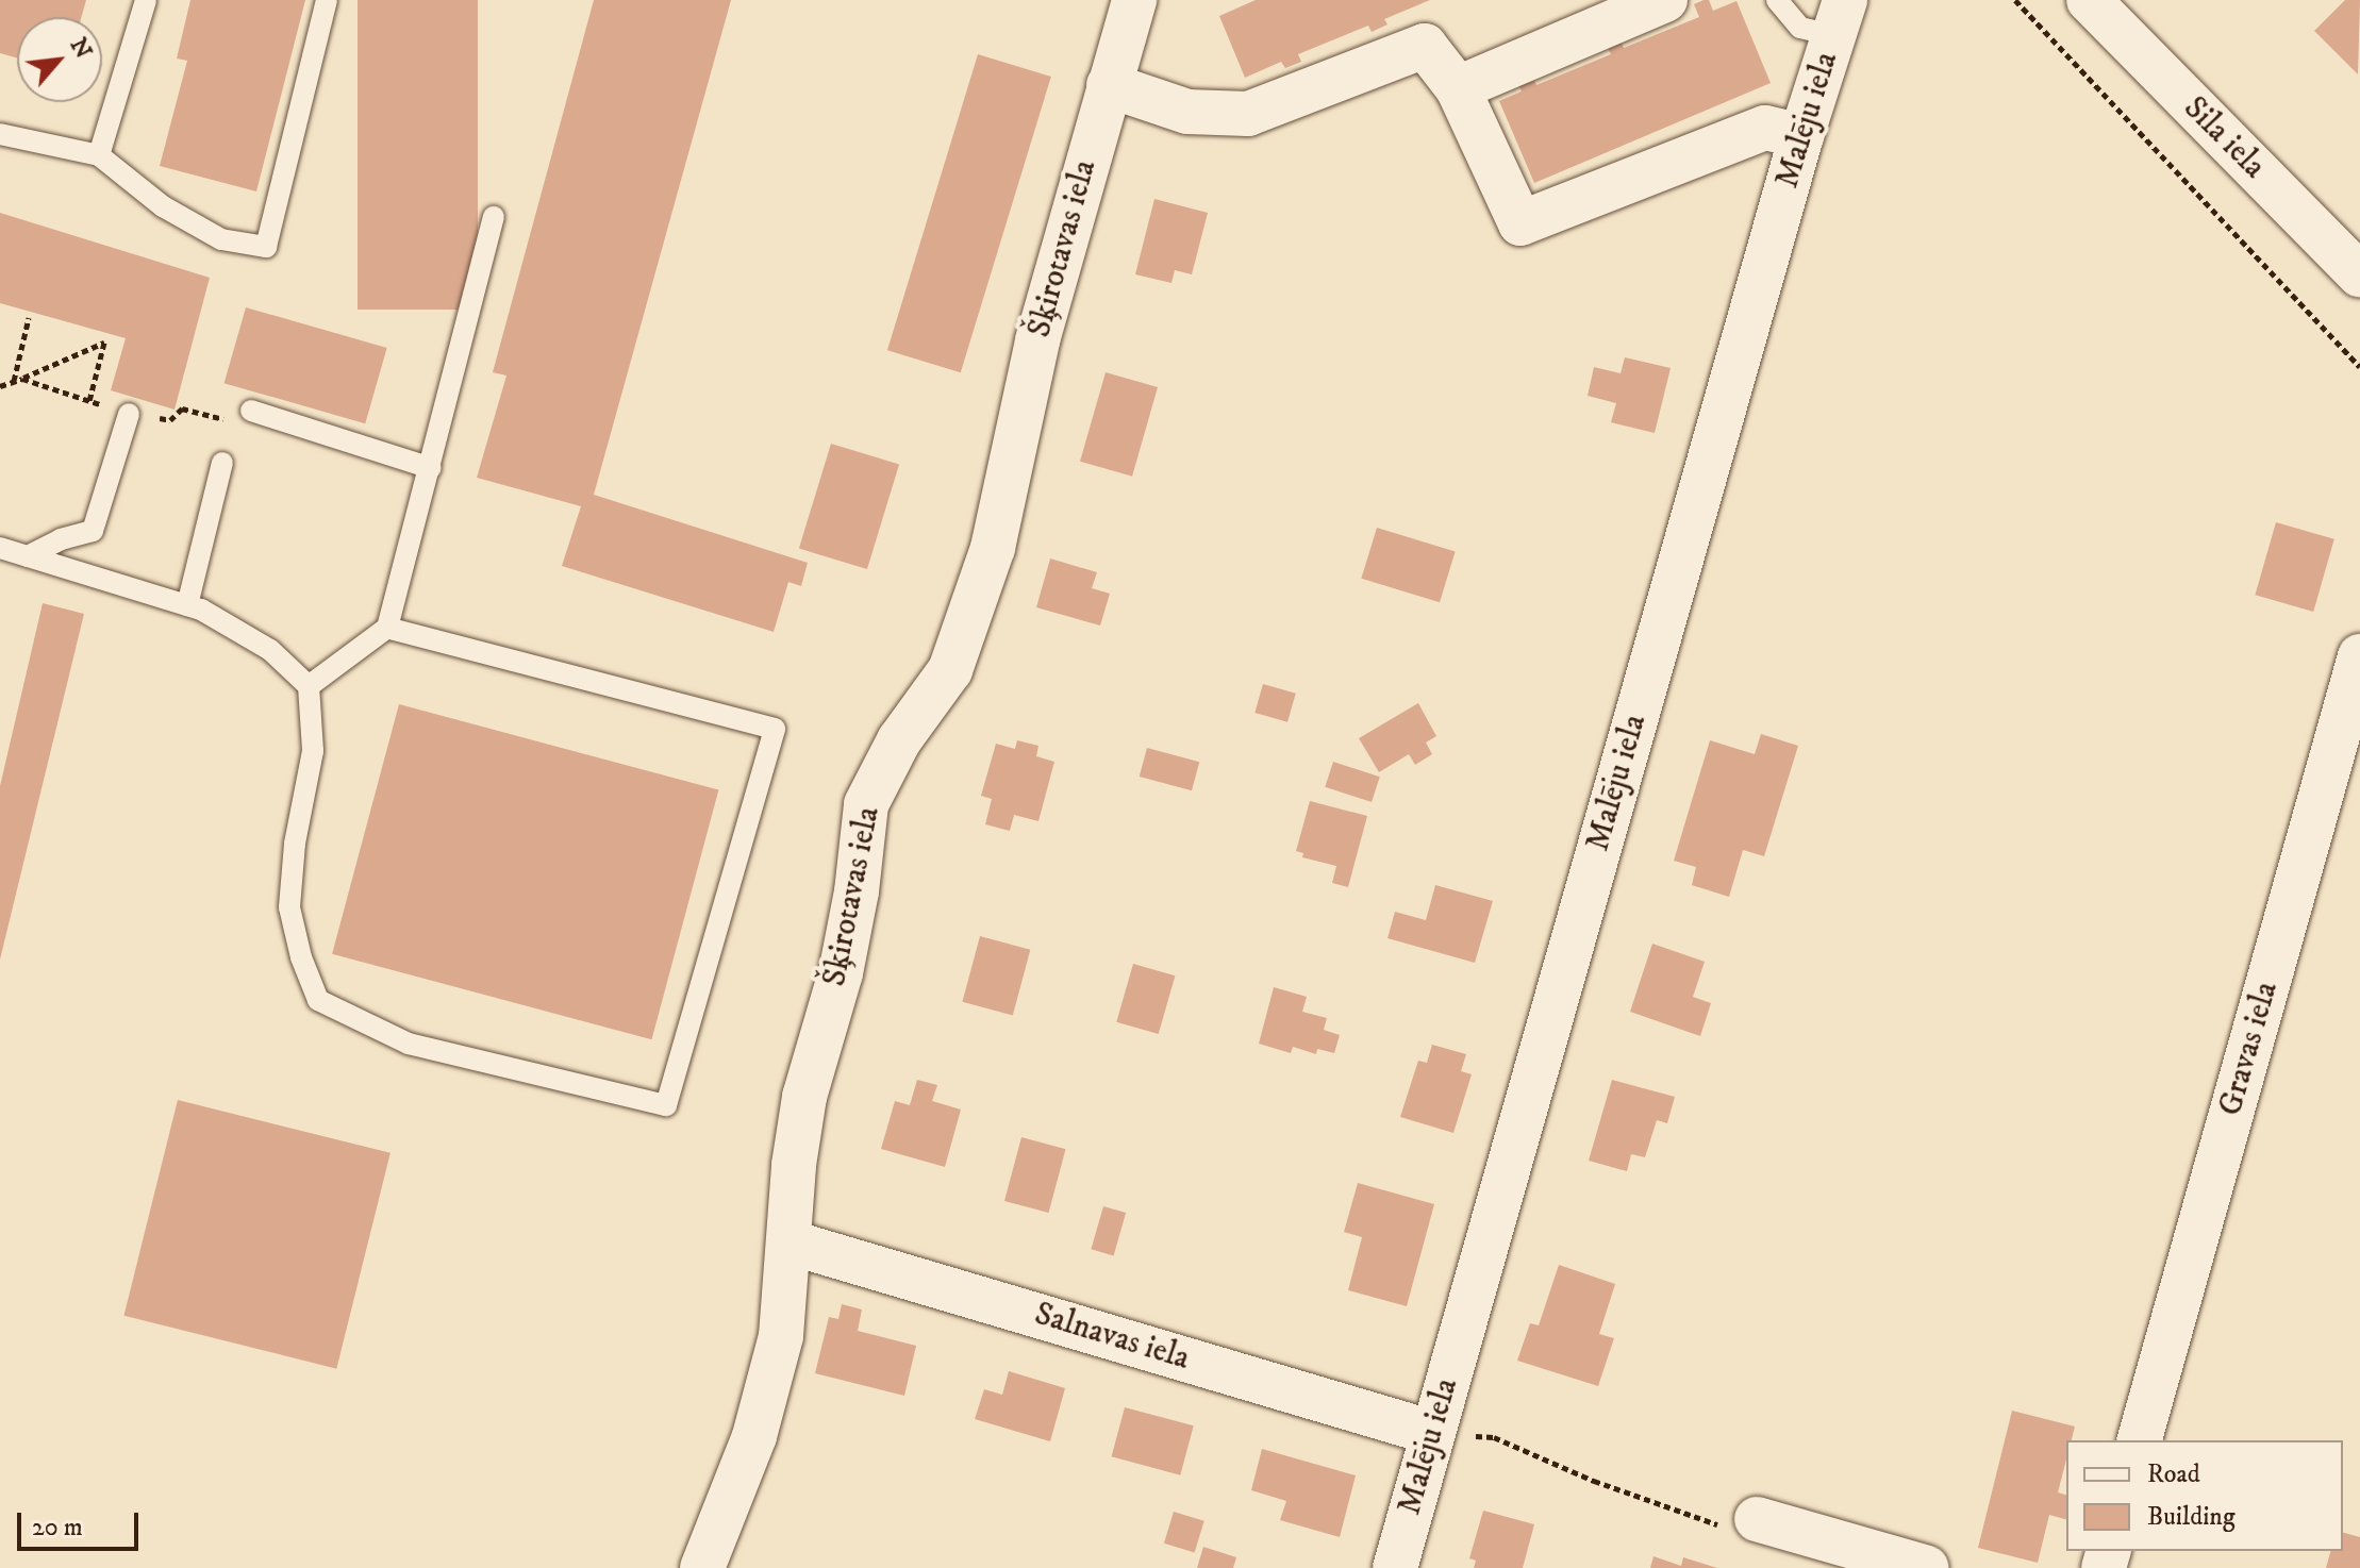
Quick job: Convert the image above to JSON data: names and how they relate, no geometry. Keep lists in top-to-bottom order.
{
  "streets": {
    "street": [
      "Malēju iela",
      "Sila iela",
      "Šķirotavas iela",
      "Gravas iela",
      "Salnavas iela"
    ]
  },
  "crossings": [
    ["Malēju iela", "Salnavas iela"],
    ["Šķirotavas iela", "Salnavas iela"]
  ],
  "legend": ["Road", "Building"],
  "scale_bar": "20 m",
  "north": "top right"
}
